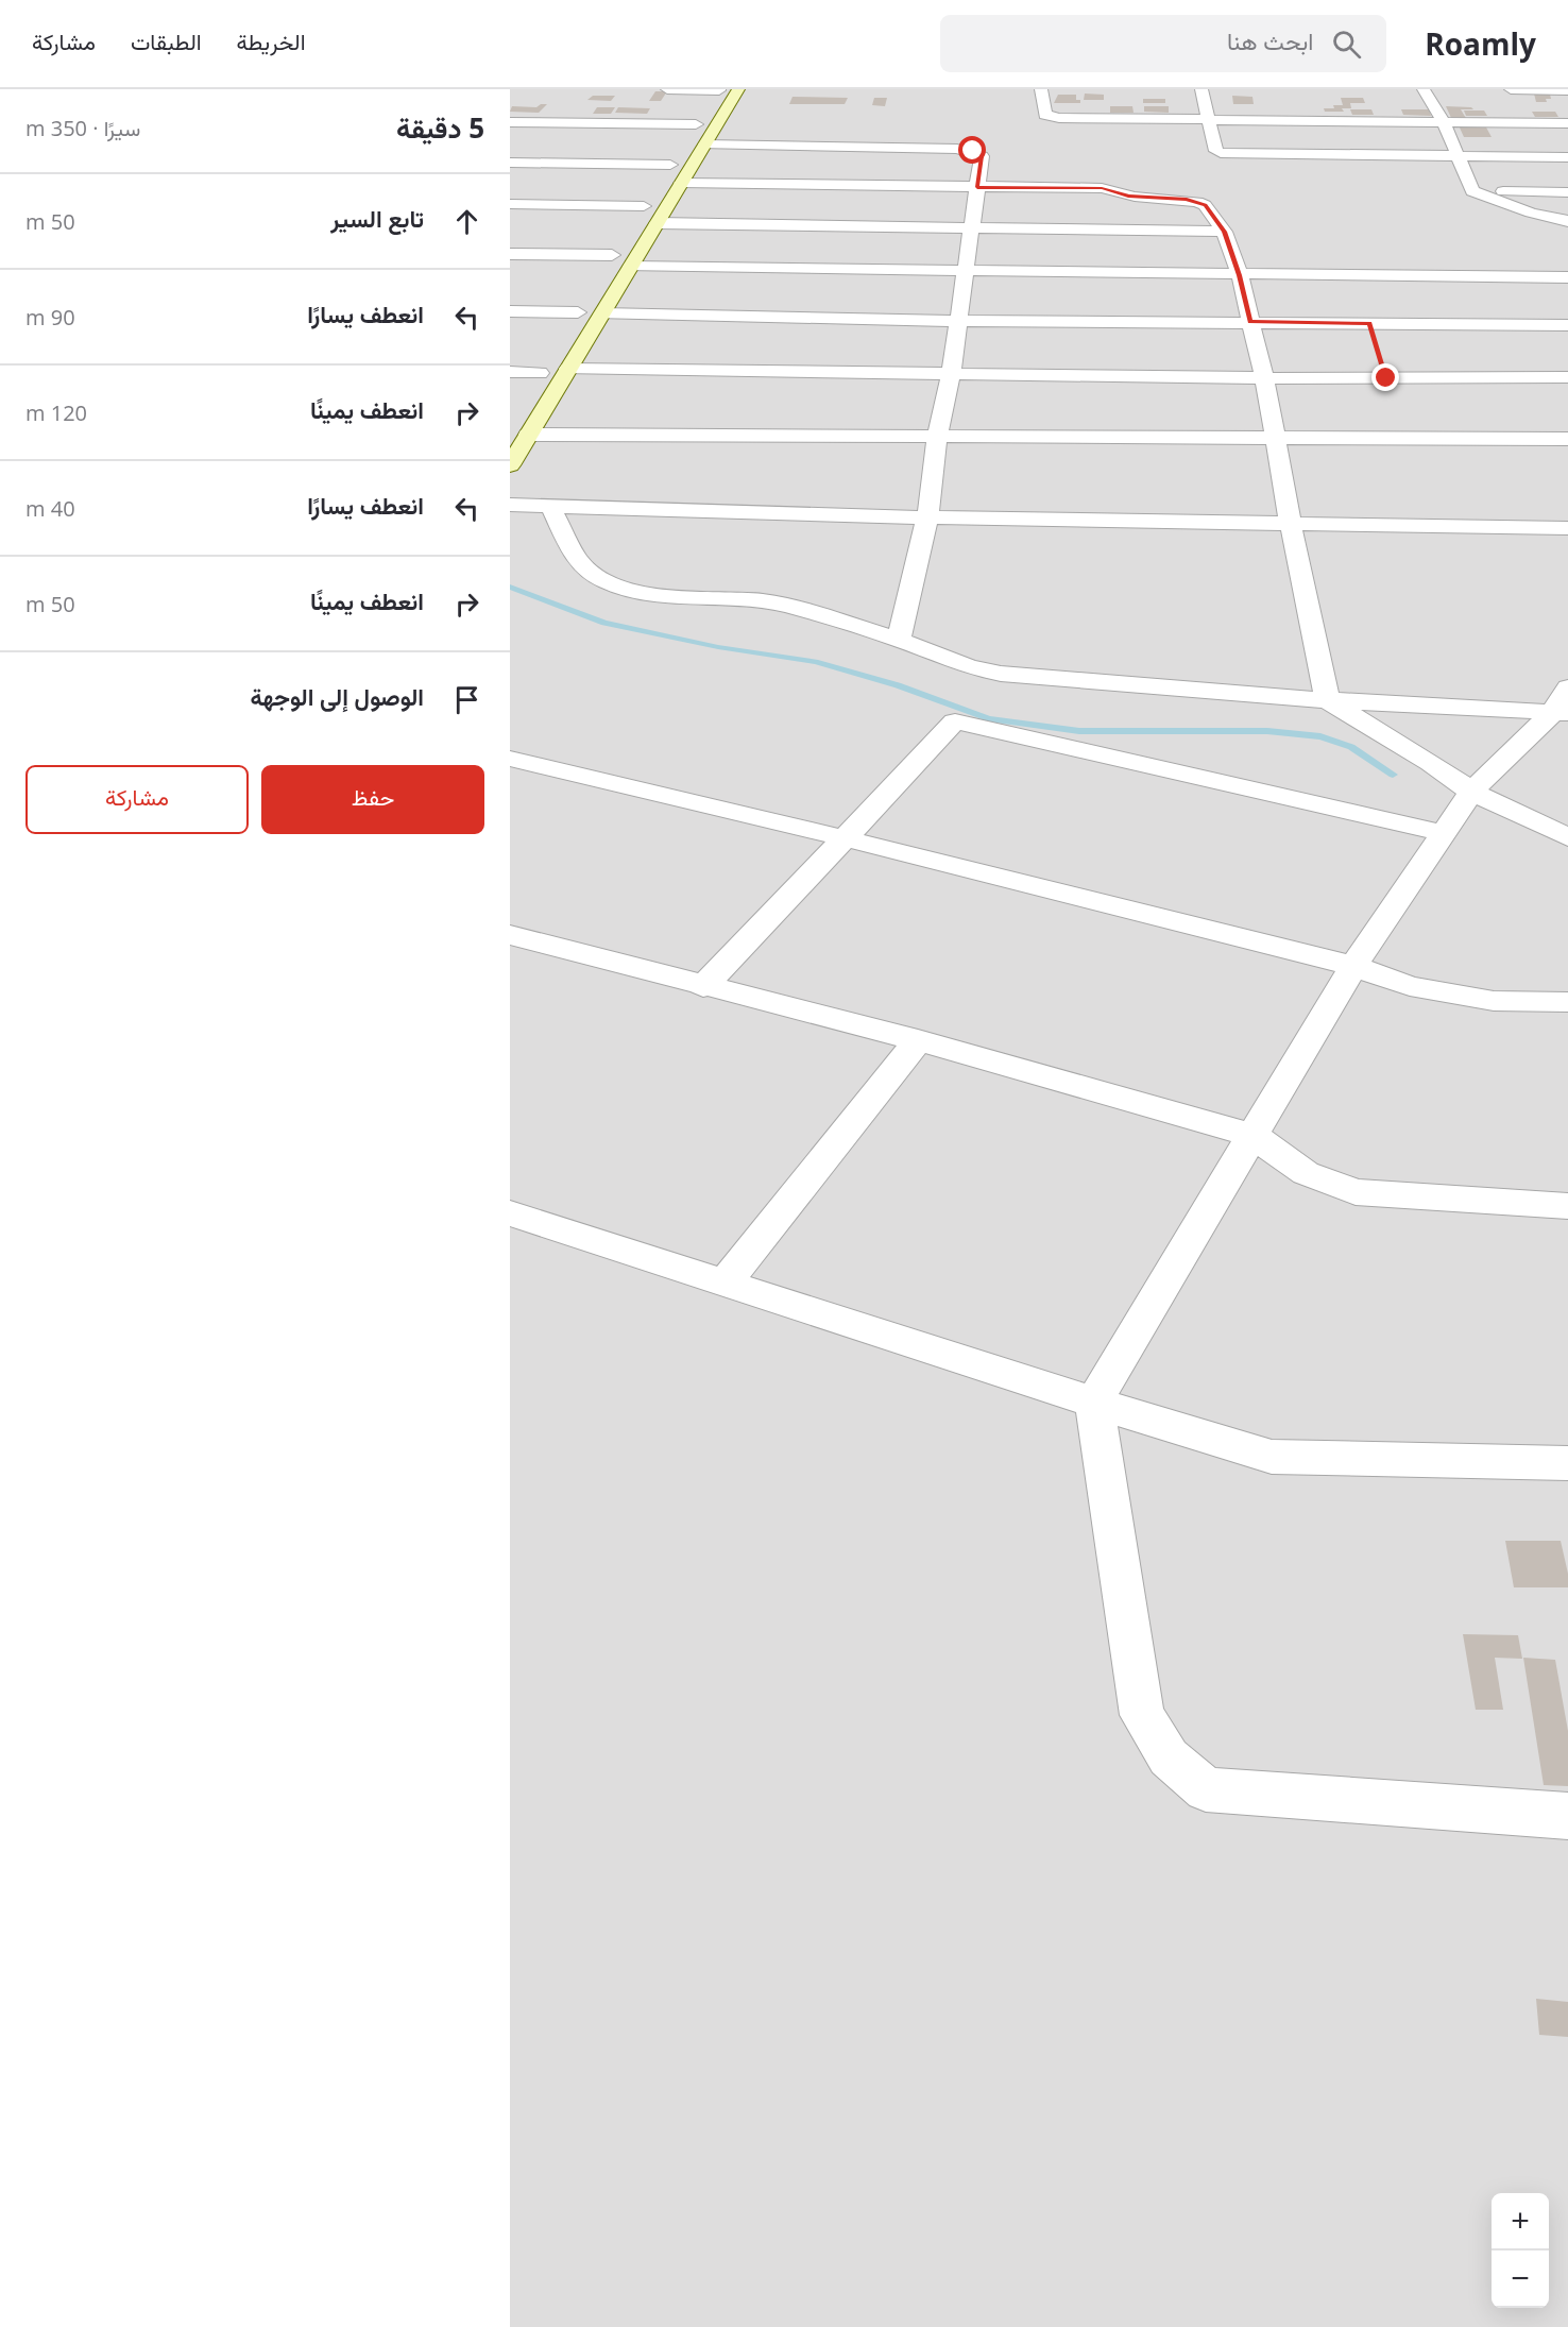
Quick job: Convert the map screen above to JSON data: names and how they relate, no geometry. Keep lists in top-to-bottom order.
{
  "page": {
    "header": "Roamly",
    "search": "ابحث هنا",
    "nav": ["الخريطة", "الطبقات", "مشاركة"],
    "heading": ["5 دقيقة", "سيرًا · 350 m"],
    "list": [
      ["تابع السير", "50 m"],
      ["انعطف يسارًا", "90 m"],
      ["انعطف يمينًا", "120 m"],
      ["انعطف يسارًا", "40 m"],
      ["انعطف يمينًا", "50 m"],
      "الوصول إلى الوجهة"
    ],
    "buttons": ["حفظ", "مشاركة"],
    "map_buttons": ["+", "−"]
  }
}
